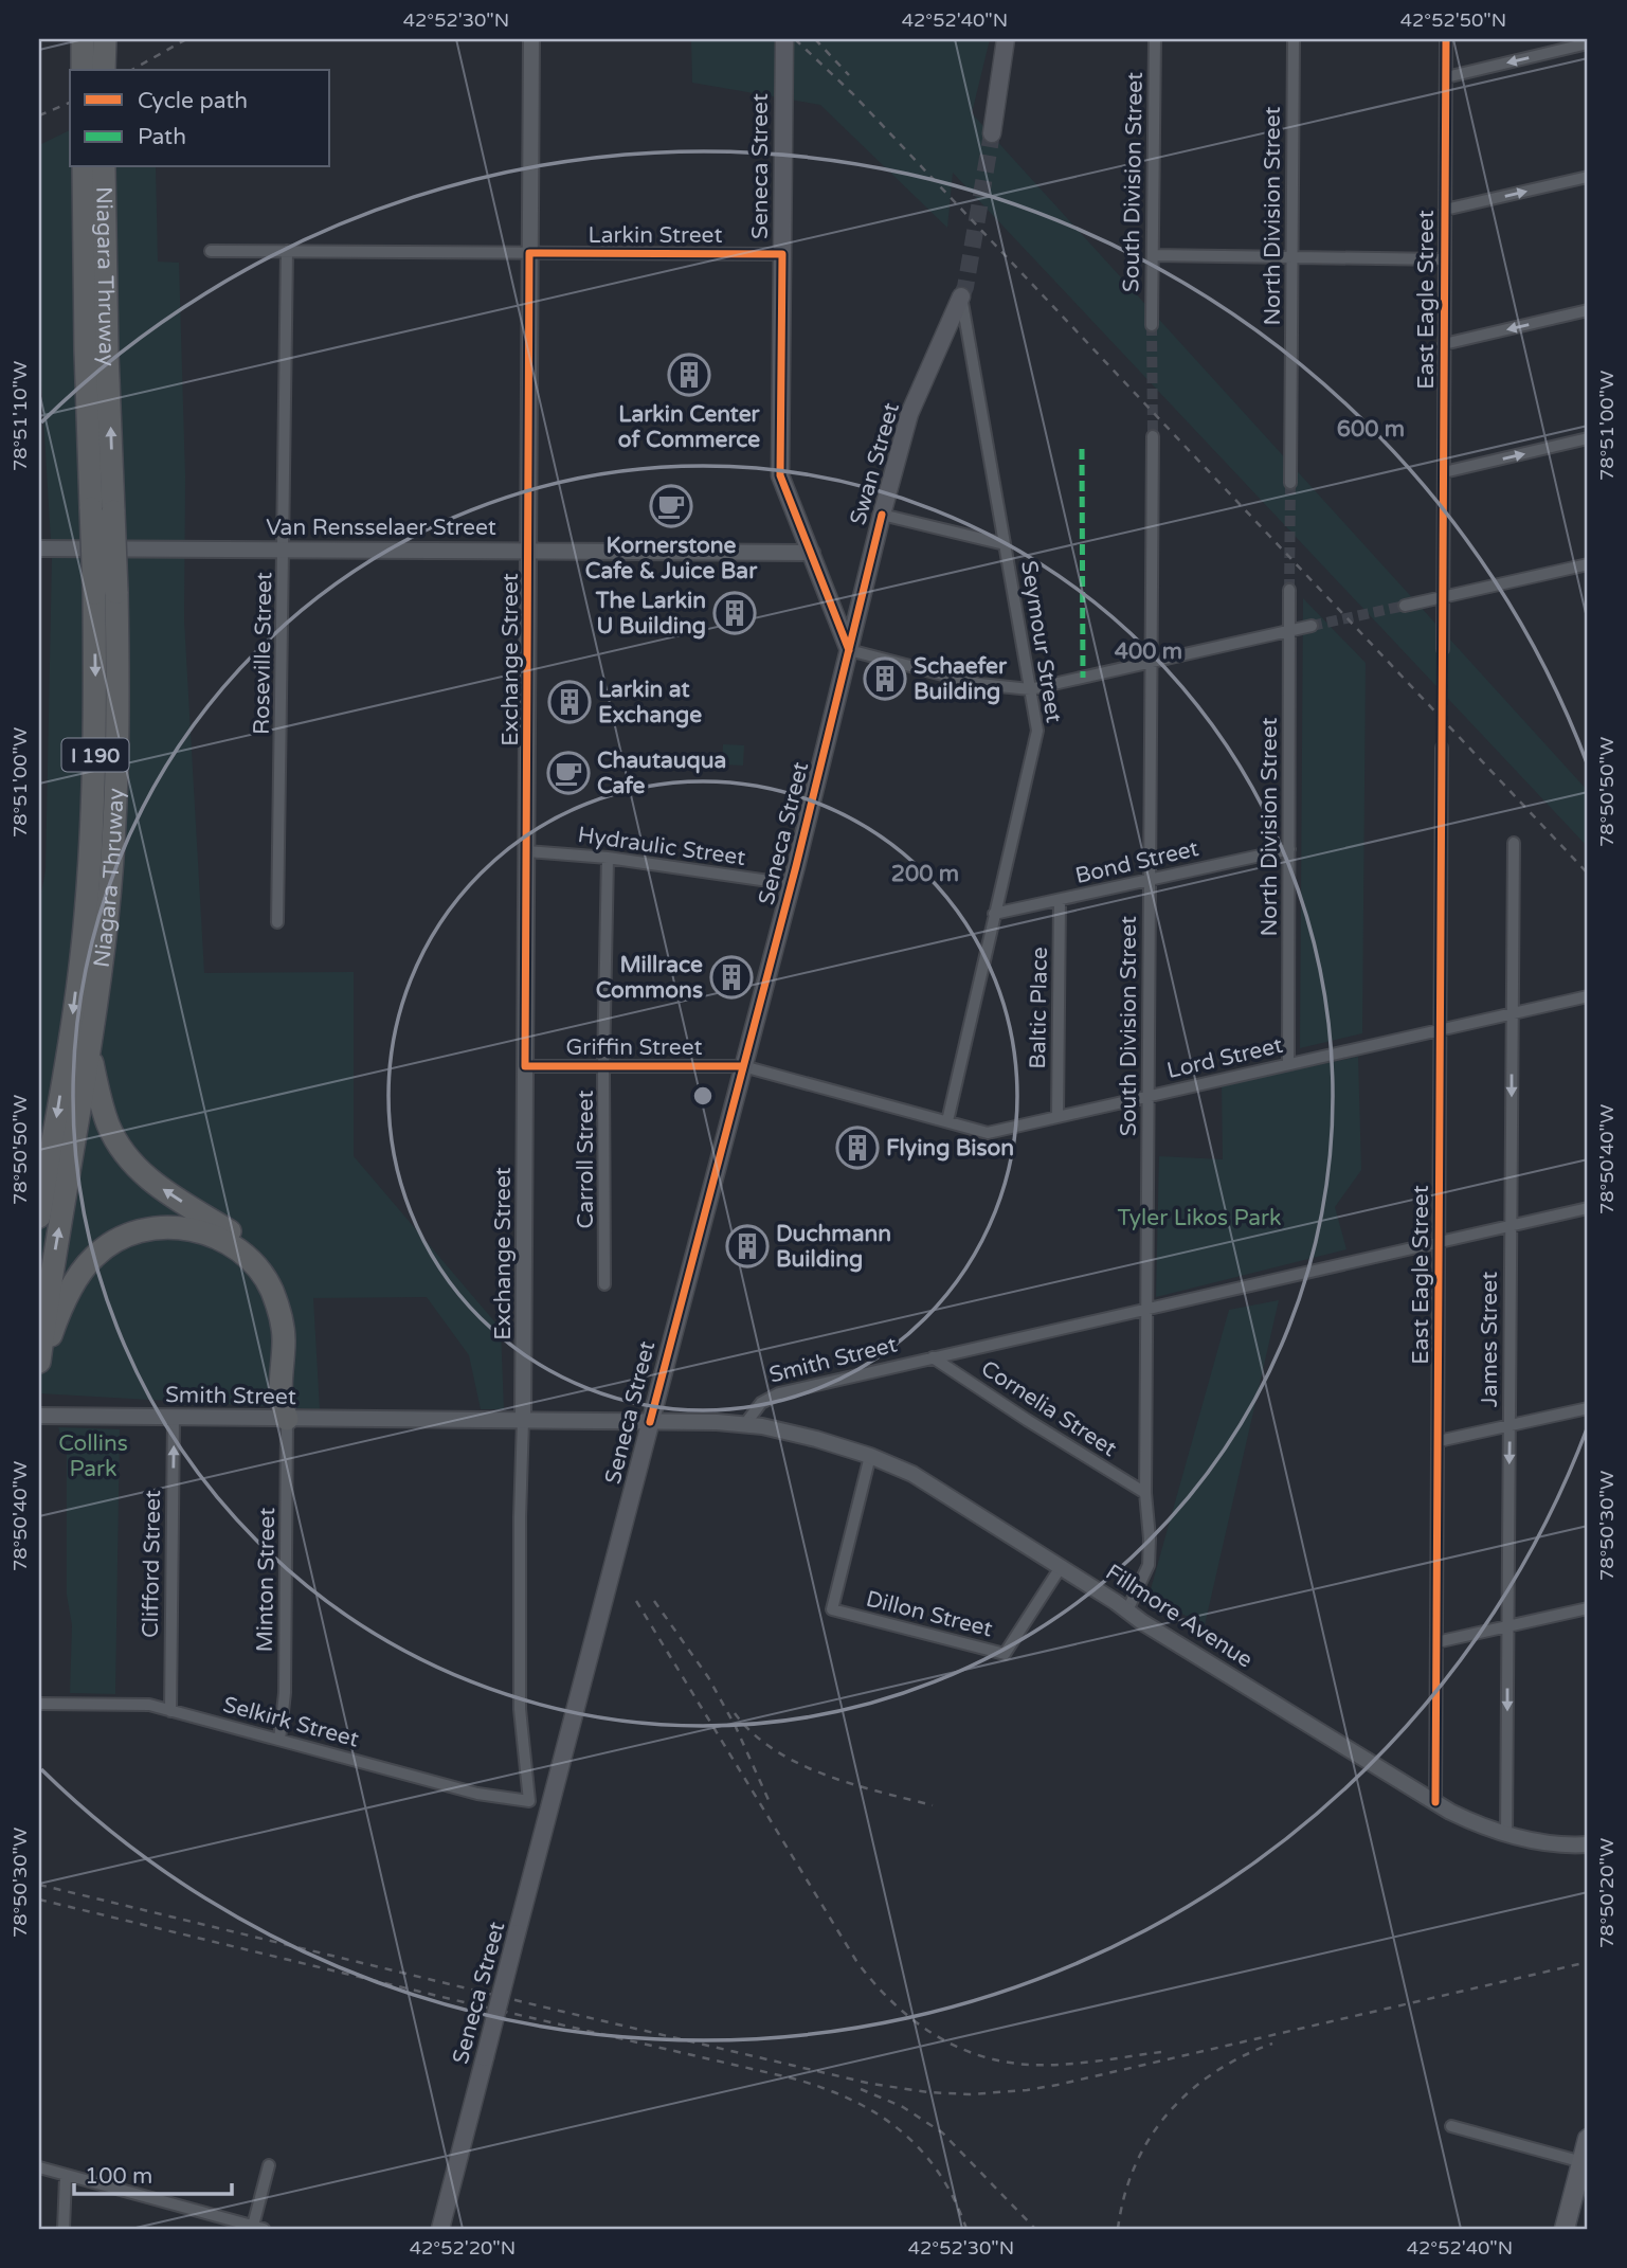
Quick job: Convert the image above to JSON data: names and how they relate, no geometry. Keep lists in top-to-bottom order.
{
  "streets": {
    "highway": ["Niagara Thruway", "I 190"],
    "main road": ["Seneca Street", "Swan Street"],
    "street": [
      "South Division Street",
      "North Division Street",
      "Larkin Street",
      "East Eagle Street",
      "Van Rensselaer Street",
      "Seymour Street",
      "Roseville Street",
      "Exchange Street",
      "Hydraulic Street",
      "Bond Street",
      "Baltic Place",
      "Griffin Street",
      "Lord Street",
      "Carroll Street",
      "James Street",
      "Smith Street",
      "Cornelia Street",
      "Clifford Street",
      "Minton Street",
      "Dillon Street",
      "Fillmore Avenue",
      "Selkirk Street"
    ]
  },
  "crossings": [
    ["Seneca Street", "Larkin Street"],
    ["Seneca Street", "Swan Street"],
    ["Seneca Street", "Van Rensselaer Street"],
    ["Seneca Street", "Hydraulic Street"],
    ["Seneca Street", "Griffin Street"],
    ["Seneca Street", "Lord Street"],
    ["Seneca Street", "Smith Street"],
    ["South Division Street", "Bond Street"],
    ["South Division Street", "Lord Street"],
    ["South Division Street", "Smith Street"],
    ["South Division Street", "Cornelia Street"],
    ["South Division Street", "Fillmore Avenue"],
    ["North Division Street", "Bond Street"],
    ["North Division Street", "Lord Street"],
    ["Larkin Street", "Roseville Street"],
    ["Larkin Street", "Exchange Street"],
    ["East Eagle Street", "Lord Street"],
    ["East Eagle Street", "Smith Street"],
    ["East Eagle Street", "Fillmore Avenue"],
    ["Swan Street", "Seymour Street"],
    ["Van Rensselaer Street", "Roseville Street"],
    ["Van Rensselaer Street", "Exchange Street"],
    ["Seymour Street", "Bond Street"],
    ["Seymour Street", "Lord Street"],
    ["Exchange Street", "Hydraulic Street"],
    ["Exchange Street", "Griffin Street"],
    ["Exchange Street", "Smith Street"],
    ["Exchange Street", "Selkirk Street"],
    ["Hydraulic Street", "Carroll Street"],
    ["Bond Street", "Baltic Place"],
    ["Baltic Place", "Lord Street"],
    ["Griffin Street", "Lord Street"],
    ["Griffin Street", "Carroll Street"],
    ["Lord Street", "James Street"],
    ["James Street", "Smith Street"],
    ["James Street", "Fillmore Avenue"],
    ["Smith Street", "Cornelia Street"],
    ["Smith Street", "Clifford Street"],
    ["Smith Street", "Minton Street"],
    ["Smith Street", "Fillmore Avenue"],
    ["Clifford Street", "Selkirk Street"],
    ["Minton Street", "Selkirk Street"],
    ["Dillon Street", "Fillmore Avenue"]
  ],
  "one_way": ["James Street", "Clifford Street"],
  "parks": ["Tyler Likos Park", "Collins Park"],
  "places": {
    "building": [
      "Larkin Center of Commerce",
      "The Larkin U Building",
      "Schaefer Building",
      "Larkin at Exchange",
      "Millrace Commons",
      "Flying Bison",
      "Duchmann Building"
    ],
    "cafe": ["Kornerstone Cafe & Juice Bar", "Chautauqua Cafe"]
  },
  "legend": ["Cycle path", "Path"],
  "scale_bar": "100 m",
  "coordinates": [
    "42°52'30\"N",
    "42°52'40\"N",
    "42°52'50\"N",
    "78°51'10\"W",
    "78°51'00\"W",
    "78°50'50\"W",
    "78°50'40\"W",
    "78°50'30\"W",
    "78°50'20\"W",
    "42°52'20\"N"
  ],
  "rings": ["600 m", "400 m", "200 m"]
}
